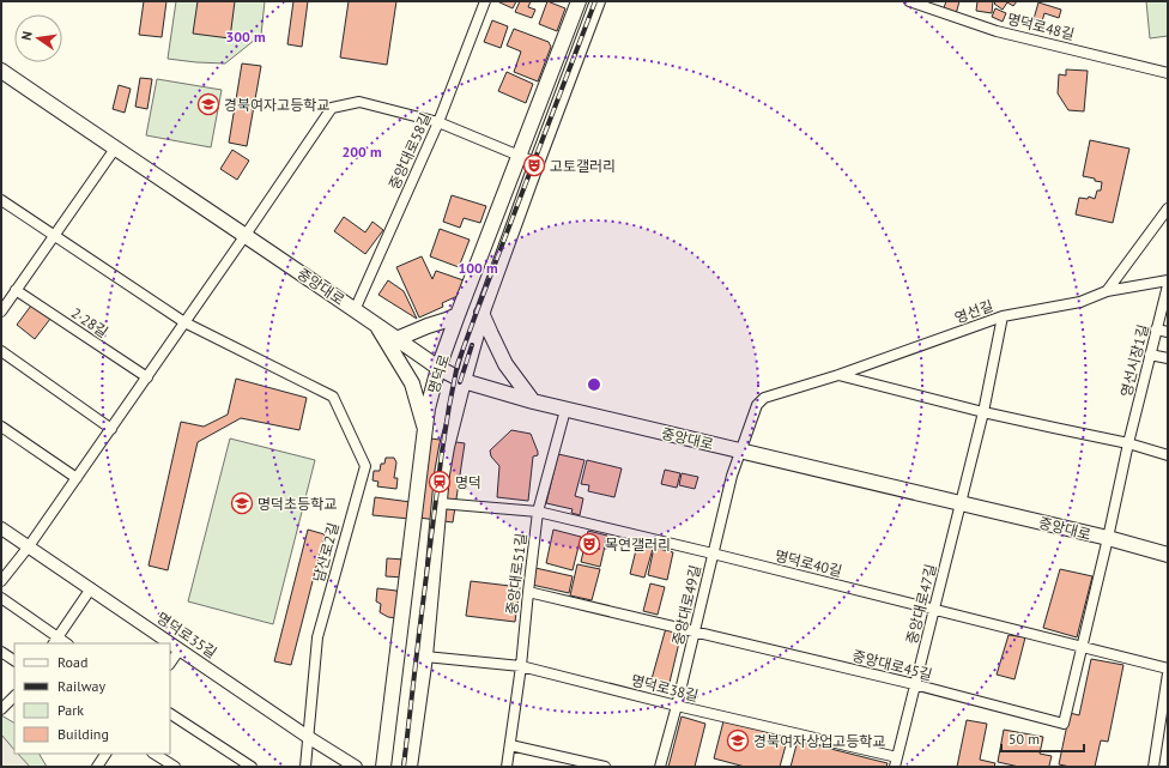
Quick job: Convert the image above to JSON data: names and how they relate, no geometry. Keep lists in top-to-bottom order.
{
  "streets": {
    "main road": ["중앙대로", "명덕로"],
    "street": [
      "명덕로48길",
      "중앙대로58길",
      "영선길",
      "2·28길",
      "영선시장1길",
      "남산로2길",
      "명덕로40길",
      "중앙대로51길",
      "중앙대로47길",
      "중앙대로49길",
      "명덕로35길",
      "중앙대로45길",
      "명덕로38길"
    ]
  },
  "crossings": [
    ["중앙대로58길", "중앙대로"],
    ["중앙대로", "영선시장1길"],
    ["중앙대로", "명덕로"],
    ["중앙대로", "중앙대로51길"],
    ["중앙대로", "중앙대로47길"],
    ["중앙대로", "중앙대로49길"],
    ["중앙대로", "중앙대로45길"],
    ["영선길", "중앙대로49길"],
    ["영선시장1길", "중앙대로45길"],
    ["명덕로", "명덕로40길"],
    ["명덕로", "명덕로38길"],
    ["남산로2길", "명덕로35길"],
    ["명덕로40길", "중앙대로51길"],
    ["명덕로40길", "중앙대로47길"],
    ["명덕로40길", "중앙대로49길"],
    ["명덕로40길", "중앙대로45길"],
    ["중앙대로51길", "중앙대로45길"],
    ["중앙대로51길", "명덕로38길"],
    ["중앙대로47길", "중앙대로45길"],
    ["중앙대로47길", "명덕로38길"],
    ["중앙대로49길", "중앙대로45길"],
    ["중앙대로49길", "명덕로38길"]
  ],
  "places": {
    "school or university": ["경북여자고등학교", "명덕초등학교", "경북여자상업고등학교"],
    "theatre": ["고토갤러리", "목연갤러리"],
    "station": ["명덕"]
  },
  "legend": [
    "Road",
    "Railway",
    "Park",
    "Building"
  ],
  "scale_bar": "50 m",
  "north": "left",
  "rings": ["300 m", "200 m", "100 m"]
}
